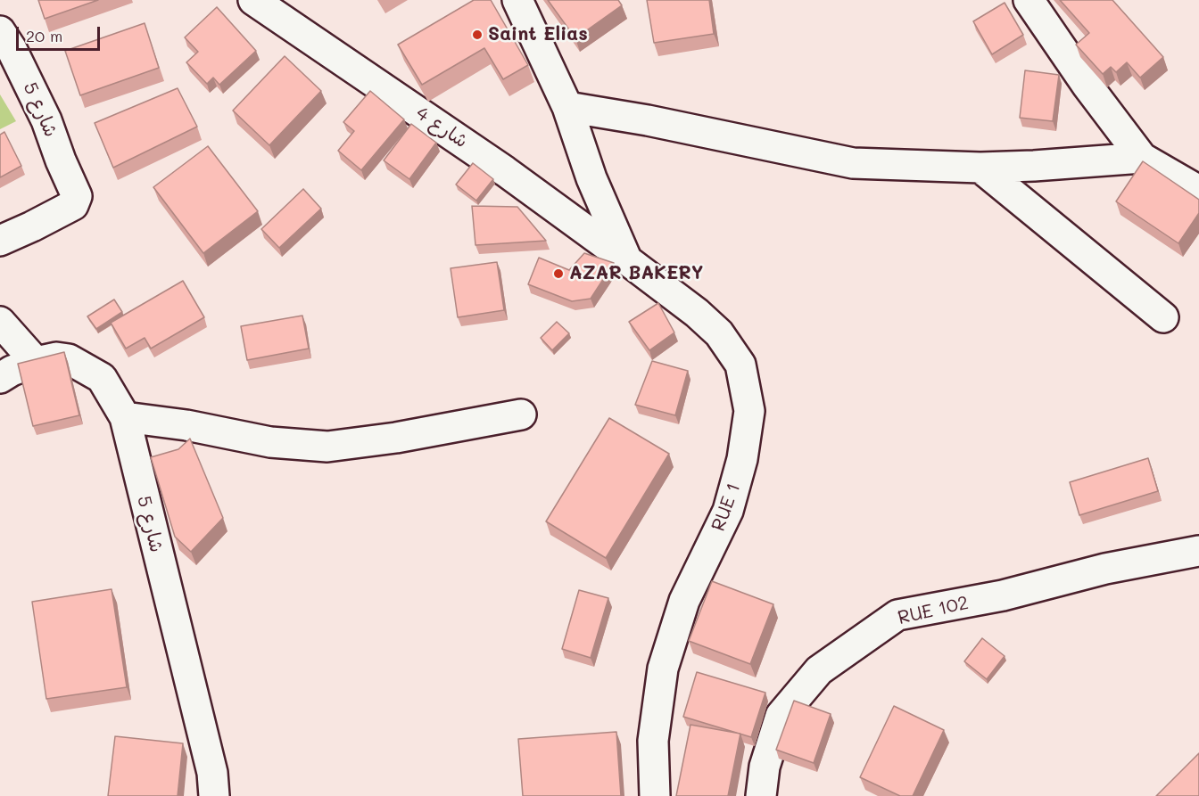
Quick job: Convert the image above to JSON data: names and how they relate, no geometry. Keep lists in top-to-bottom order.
{
  "streets": {
    "street": [
      "شارع 5",
      "شارع 4",
      "RUE 1",
      "RUE 102"
    ]
  },
  "crossings": [
    ["شارع 4", "RUE 1"]
  ],
  "places": ["Saint Elias", "AZAR BAKERY"],
  "scale_bar": "20 m"
}
